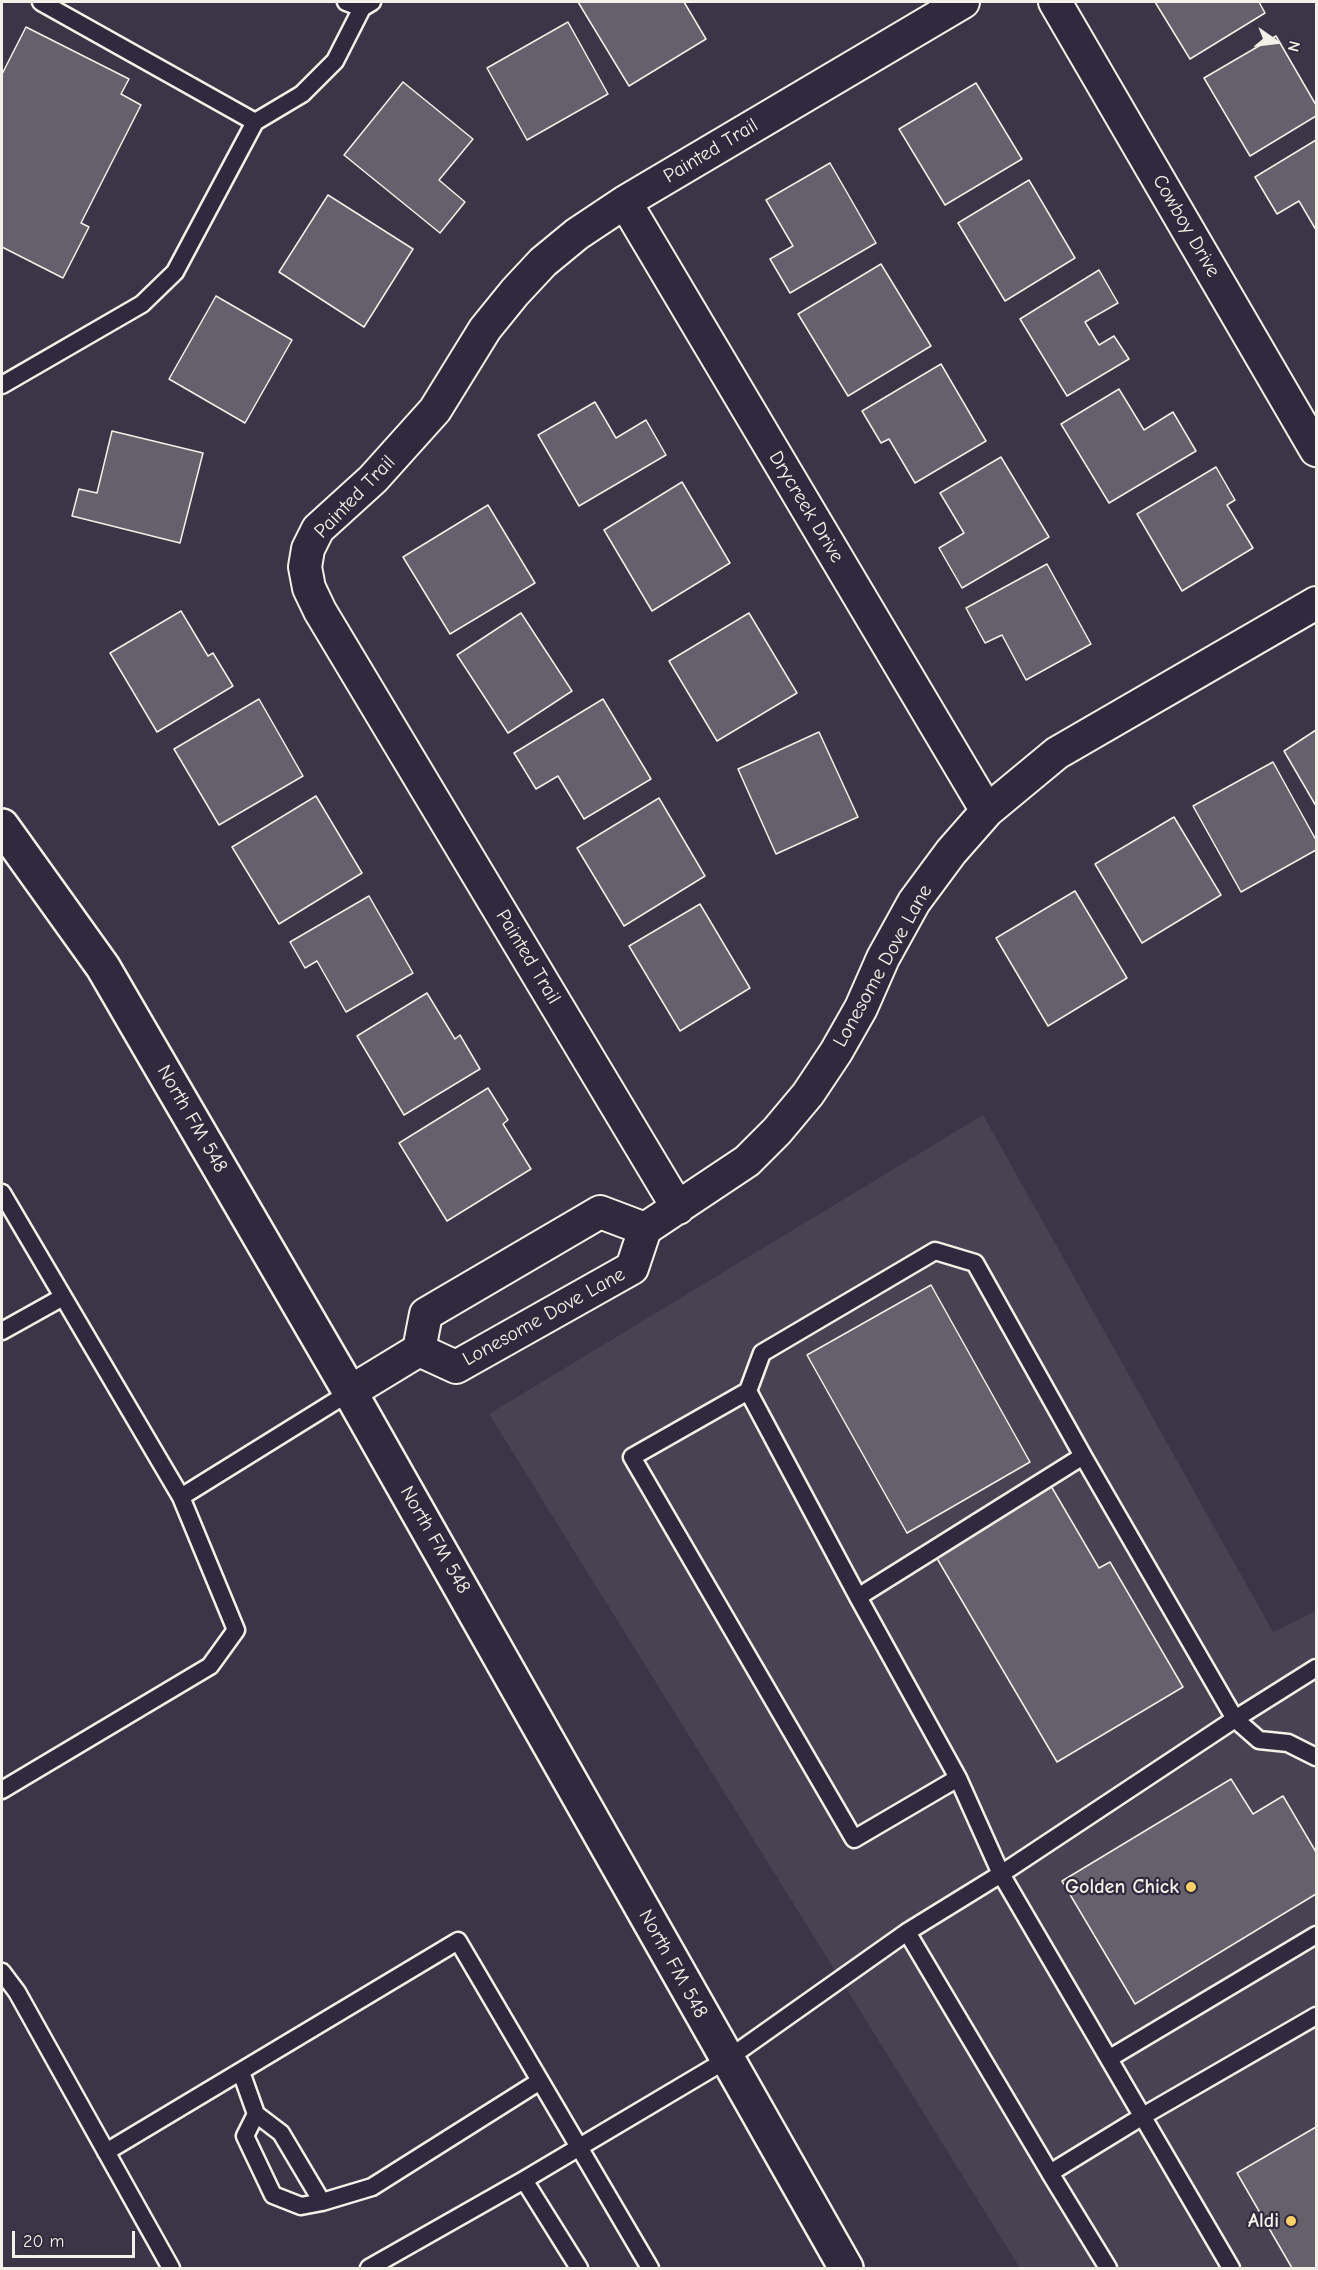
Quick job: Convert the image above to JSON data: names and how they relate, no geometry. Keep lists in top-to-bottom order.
{
  "streets": {
    "main road": ["North FM 548"],
    "street": [
      "Painted Trail",
      "Cowboy Drive",
      "Drycreek Drive",
      "Lonesome Dove Lane"
    ]
  },
  "crossings": [
    ["Painted Trail", "Drycreek Drive"],
    ["Painted Trail", "Lonesome Dove Lane"],
    ["Drycreek Drive", "Lonesome Dove Lane"]
  ],
  "places": ["Golden Chick", "Aldi"],
  "scale_bar": "20 m",
  "north": "right"
}
